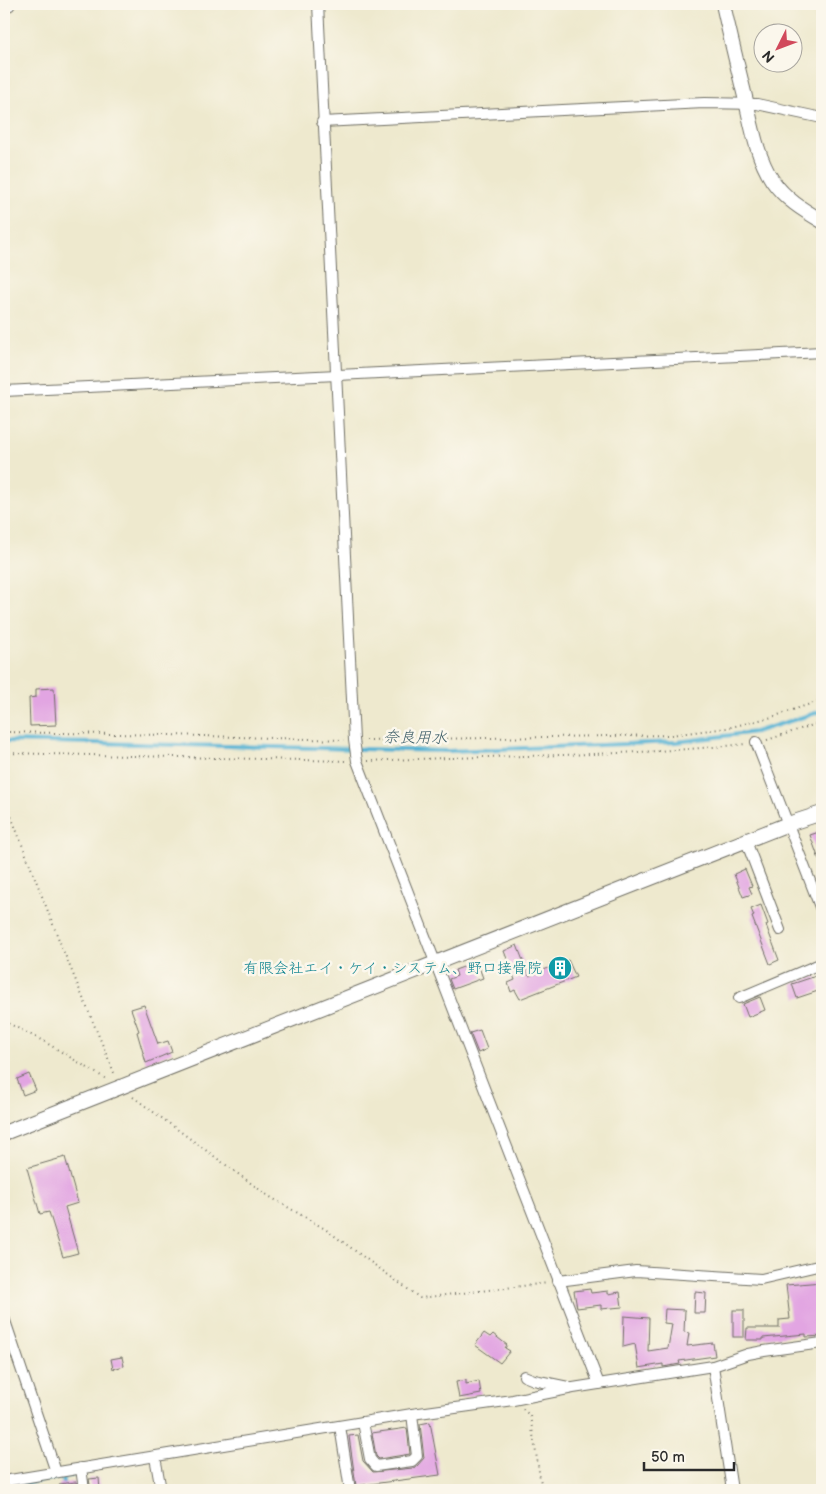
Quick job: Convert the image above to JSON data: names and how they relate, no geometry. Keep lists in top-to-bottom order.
{
  "water": ["奈良用水"],
  "places": {
    "building": ["有限会社エイ・ケイ・システム、野口接骨院"]
  },
  "scale_bar": "50 m",
  "north": "bottom left"
}
